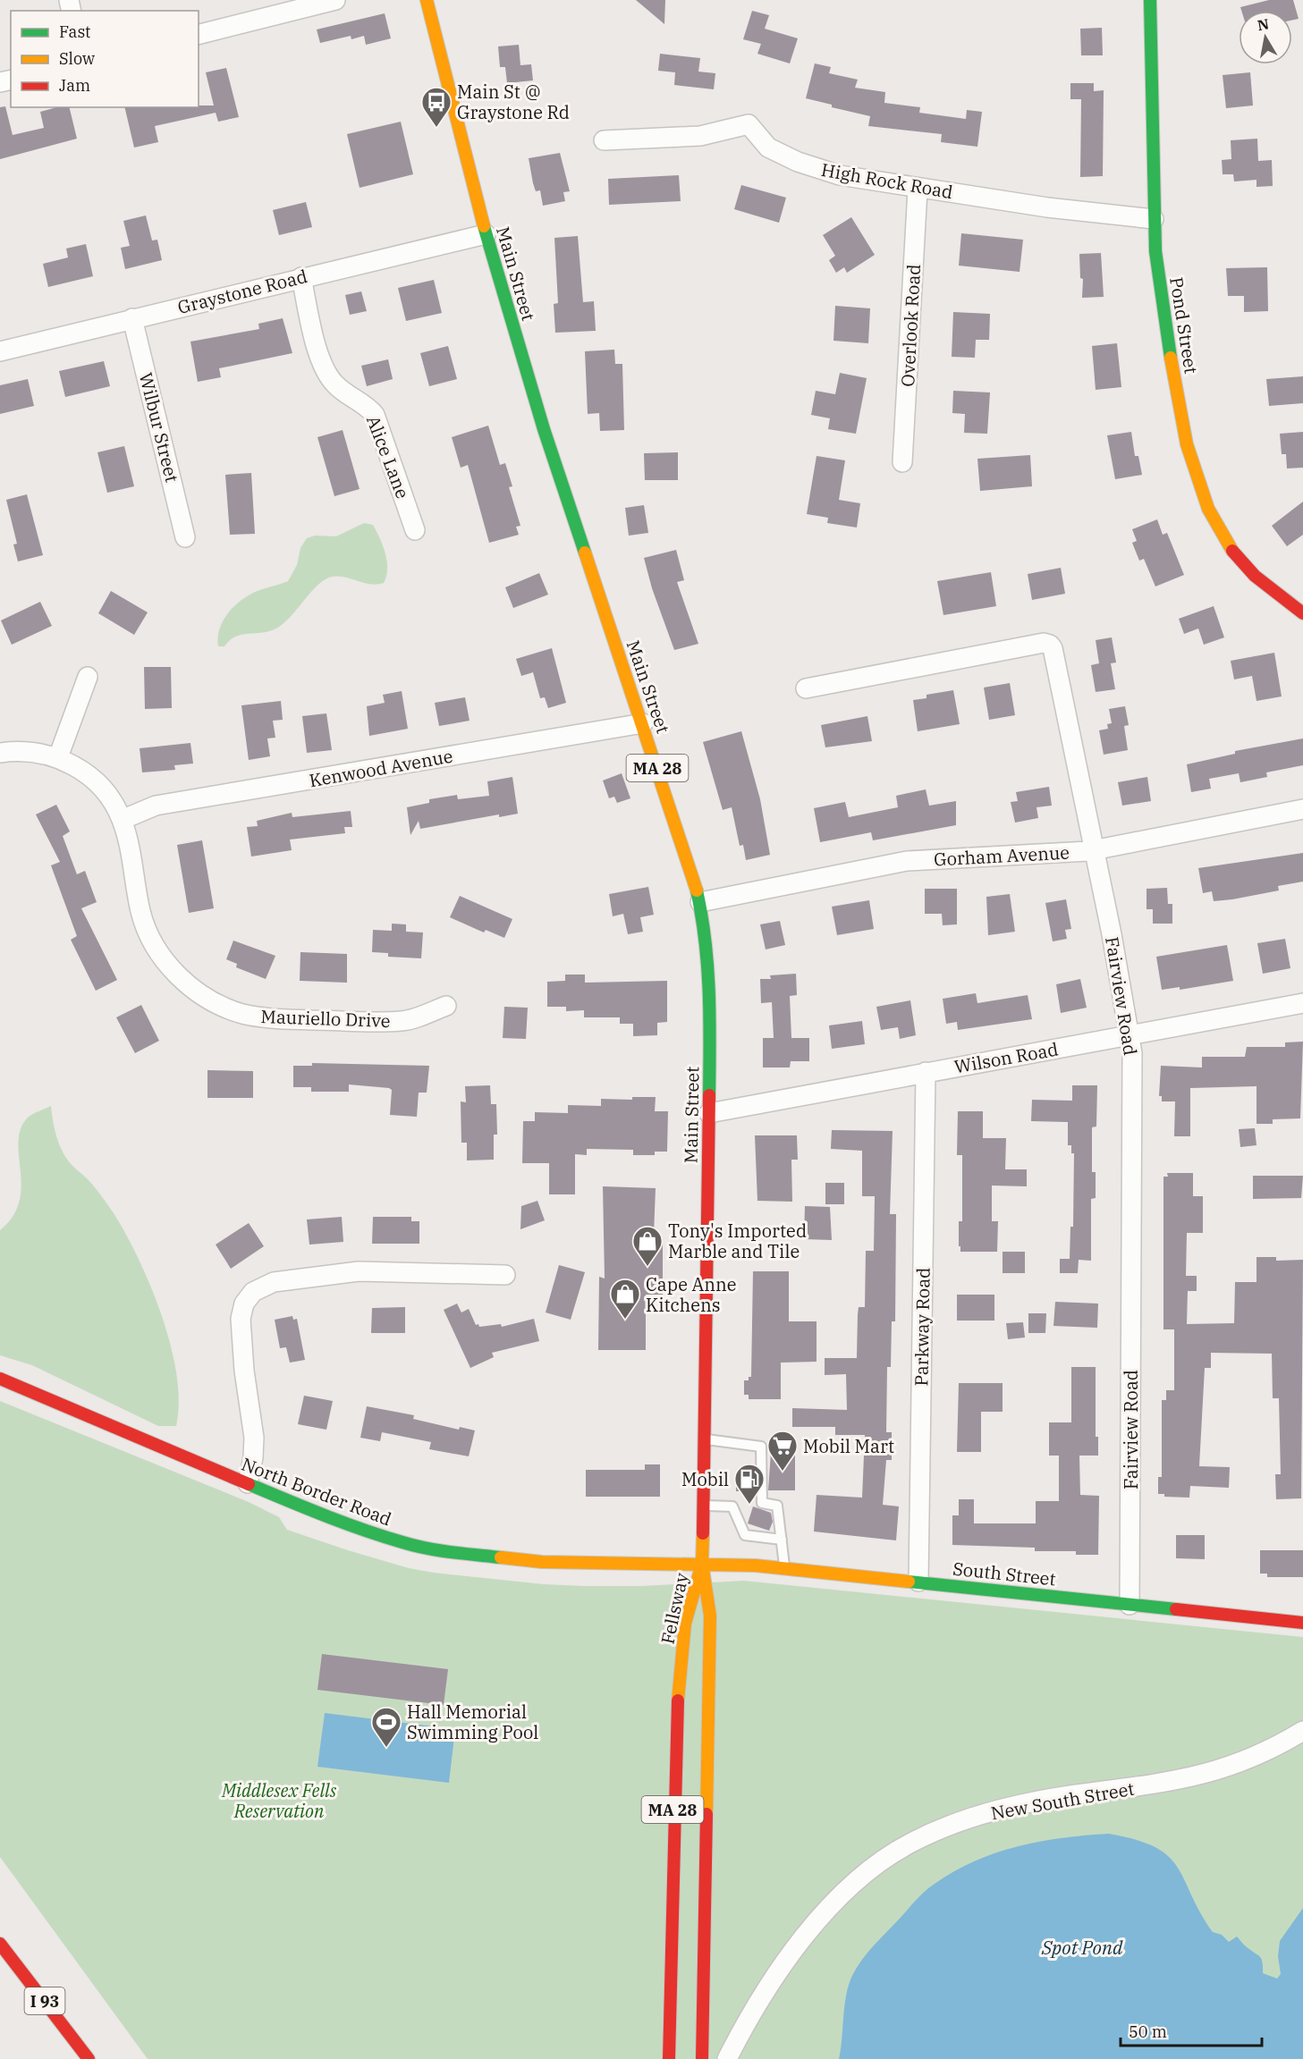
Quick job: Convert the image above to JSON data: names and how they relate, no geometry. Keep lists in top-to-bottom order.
{
  "streets": {
    "main road": [
      "Main Street",
      "Pond Street",
      "MA 28",
      "North Border Road",
      "South Street",
      "Fellsway",
      "I 93"
    ],
    "street": [
      "High Rock Road",
      "Graystone Road",
      "Overlook Road",
      "Wilbur Street",
      "Alice Lane",
      "Kenwood Avenue",
      "Gorham Avenue",
      "Fairview Road",
      "Mauriello Drive",
      "Wilson Road",
      "Parkway Road",
      "New South Street"
    ]
  },
  "crossings": [
    ["High Rock Road", "Overlook Road"],
    ["High Rock Road", "Pond Street"],
    ["Main Street", "Graystone Road"],
    ["Main Street", "Kenwood Avenue"],
    ["Main Street", "Gorham Avenue"],
    ["Main Street", "Wilson Road"],
    ["Main Street", "North Border Road"],
    ["Main Street", "South Street"],
    ["Main Street", "Fellsway"],
    ["Graystone Road", "Wilbur Street"],
    ["Graystone Road", "Alice Lane"],
    ["Kenwood Avenue", "Mauriello Drive"],
    ["Gorham Avenue", "Fairview Road"],
    ["Fairview Road", "Wilson Road"],
    ["Fairview Road", "South Street"],
    ["Wilson Road", "Parkway Road"],
    ["Parkway Road", "South Street"],
    ["North Border Road", "South Street"],
    ["North Border Road", "Fellsway"],
    ["South Street", "Fellsway"]
  ],
  "water": ["Spot Pond"],
  "parks": ["Middlesex Fells Reservation"],
  "places": {
    "bus stop": ["Main St @ Graystone Rd"],
    "shop": ["Tony's Imported Marble and Tile", "Cape Anne Kitchens"],
    "supermarket": ["Mobil Mart"],
    "fuel station": ["Mobil"],
    "sports": ["Hall Memorial Swimming Pool"]
  },
  "legend": ["Fast", "Slow", "Jam"],
  "scale_bar": "50 m",
  "north": "top"
}
